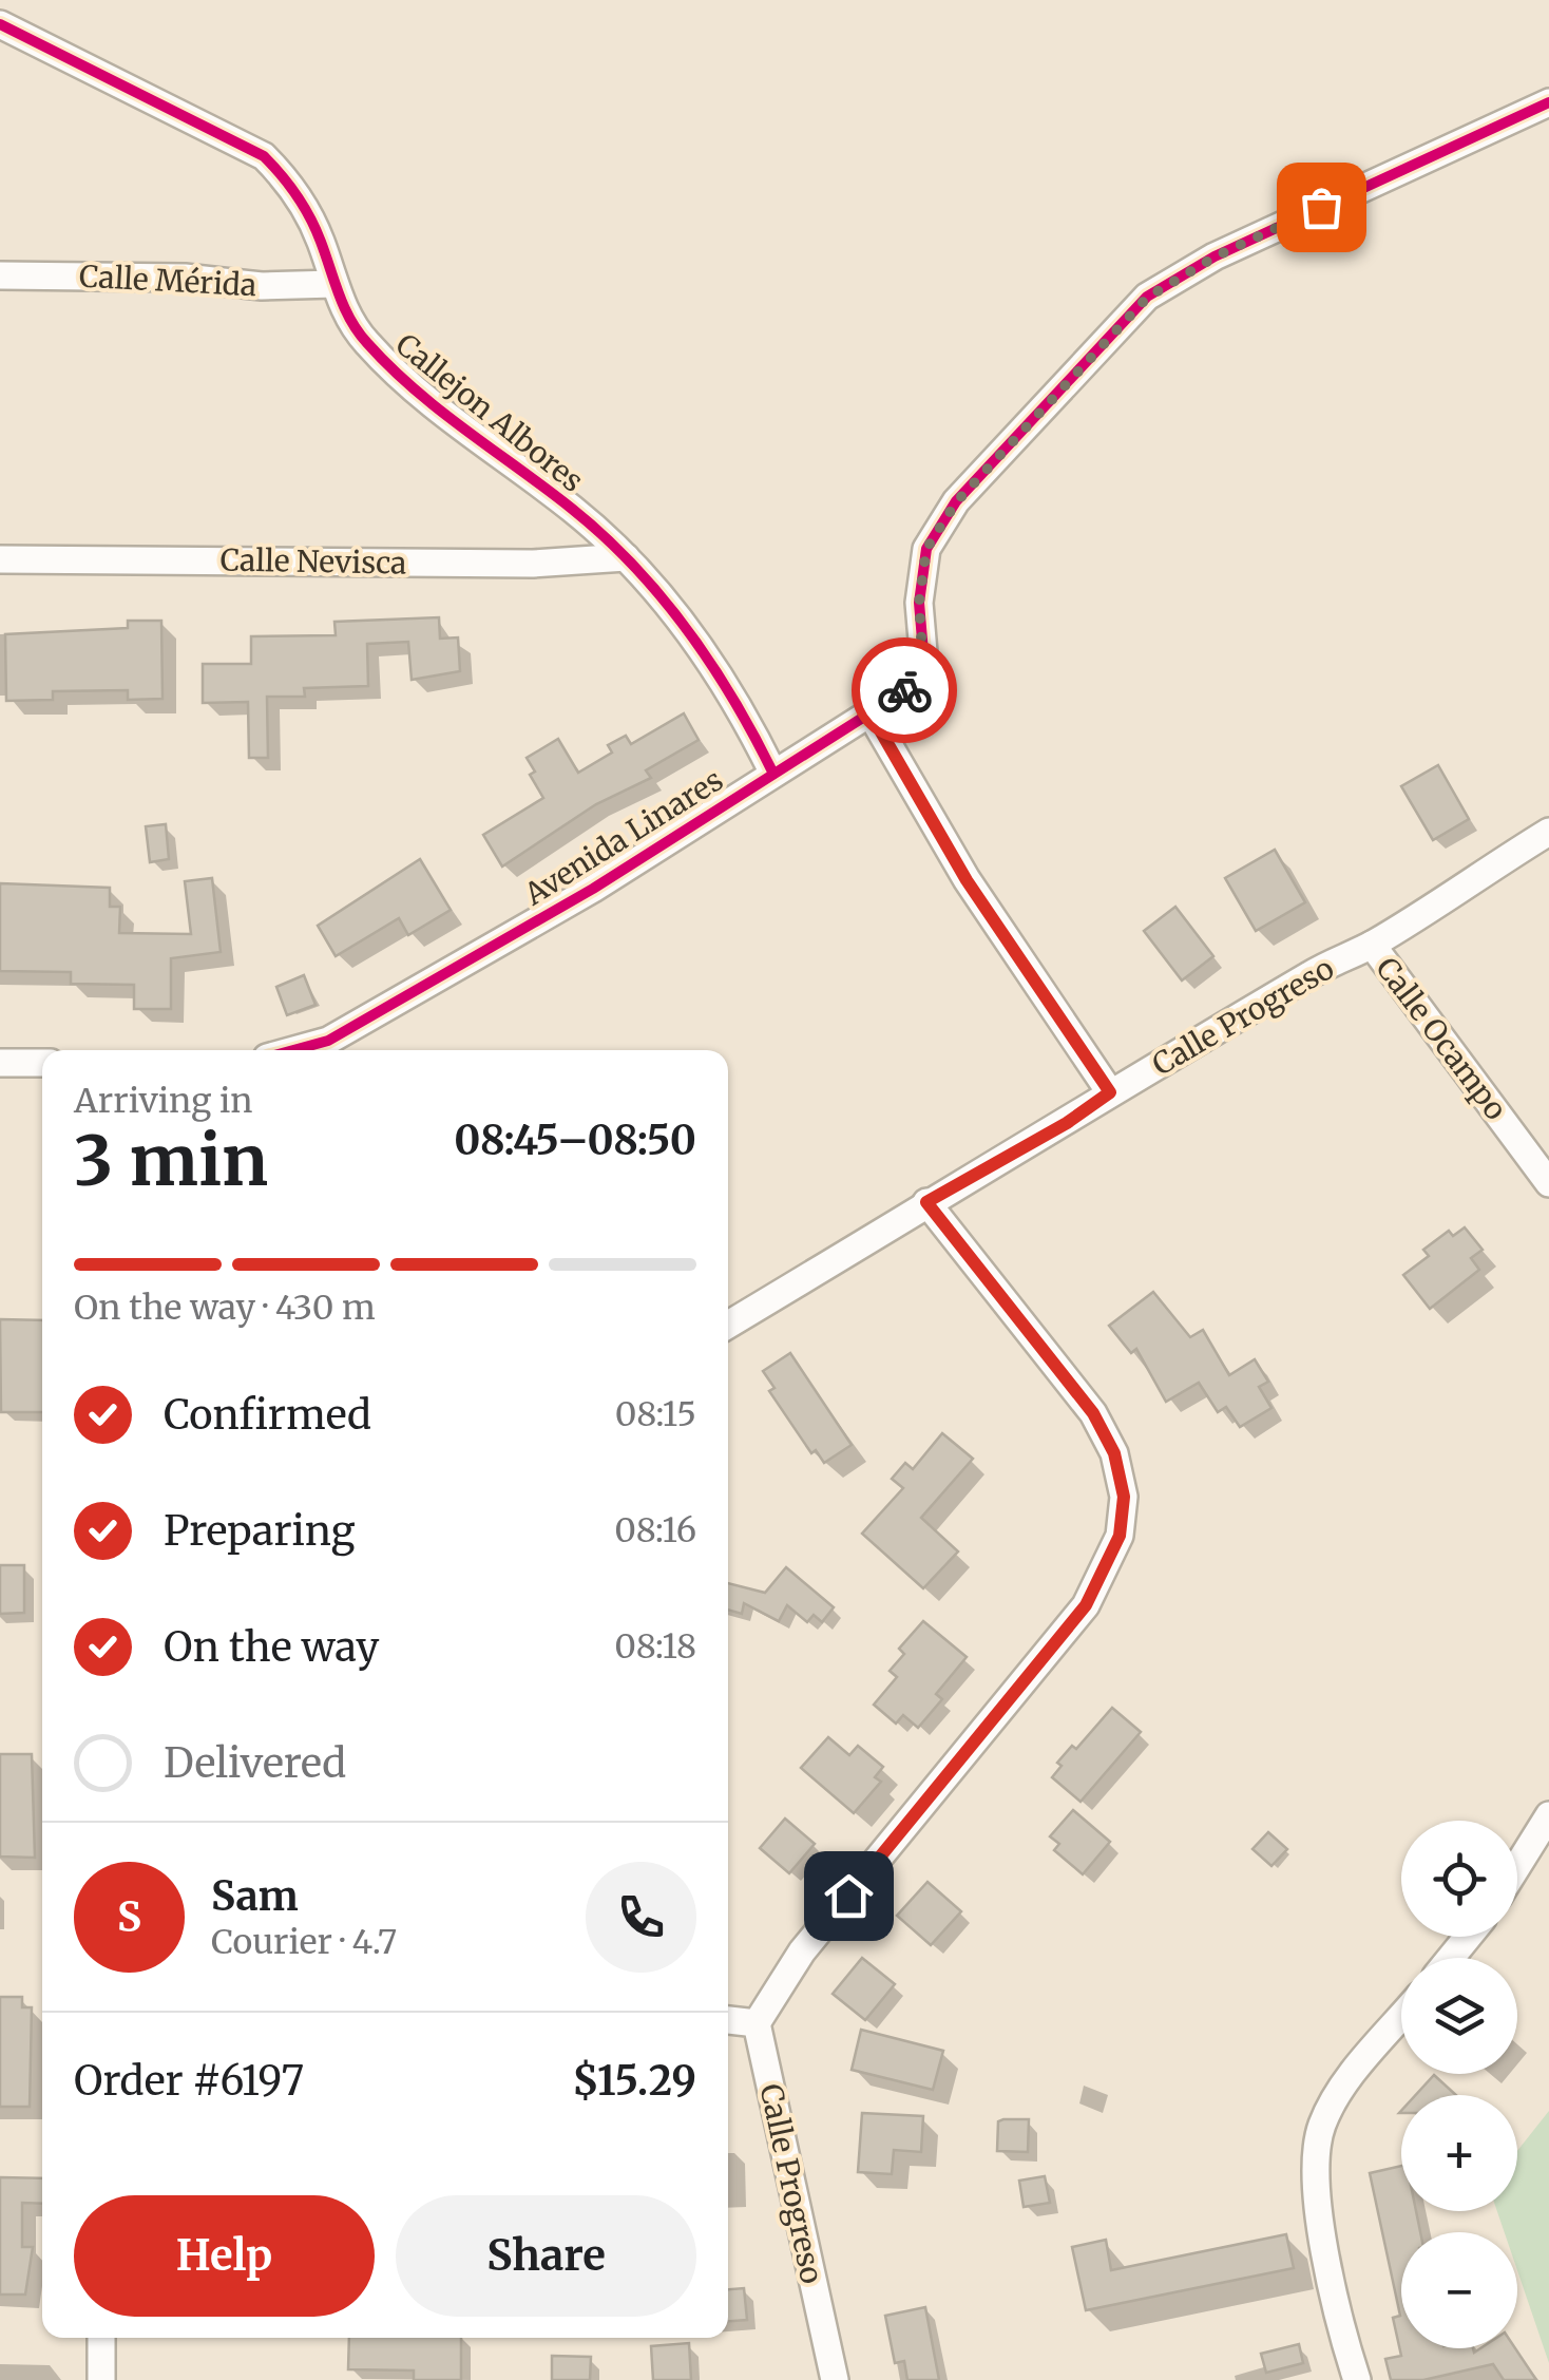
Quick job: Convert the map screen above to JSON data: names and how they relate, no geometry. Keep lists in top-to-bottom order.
{
  "streets": {
    "street": [
      "Calle Mérida",
      "Callejon Albores",
      "Calle Nevisca",
      "Avenida Linares",
      "Calle Progreso",
      "Calle Ocampo"
    ]
  },
  "crossings": [
    ["Calle Mérida", "Callejon Albores"],
    ["Callejon Albores", "Calle Nevisca"],
    ["Callejon Albores", "Avenida Linares"],
    ["Calle Progreso", "Calle Ocampo"]
  ],
  "page": {
    "heading": ["3 min", "Arriving in", "08:45–08:50"],
    "panel": [
      "Sam",
      "Courier · 4.7",
      "Order #6197",
      "$15.29"
    ],
    "bar": "On the way · 430 m",
    "list": [
      ["Confirmed", "08:15"],
      ["Preparing", "08:16"],
      ["On the way", "08:18"],
      "Delivered"
    ],
    "map_buttons": ["+", "−"],
    "round": "S",
    "buttons": ["Help", "Share"]
  }
}
